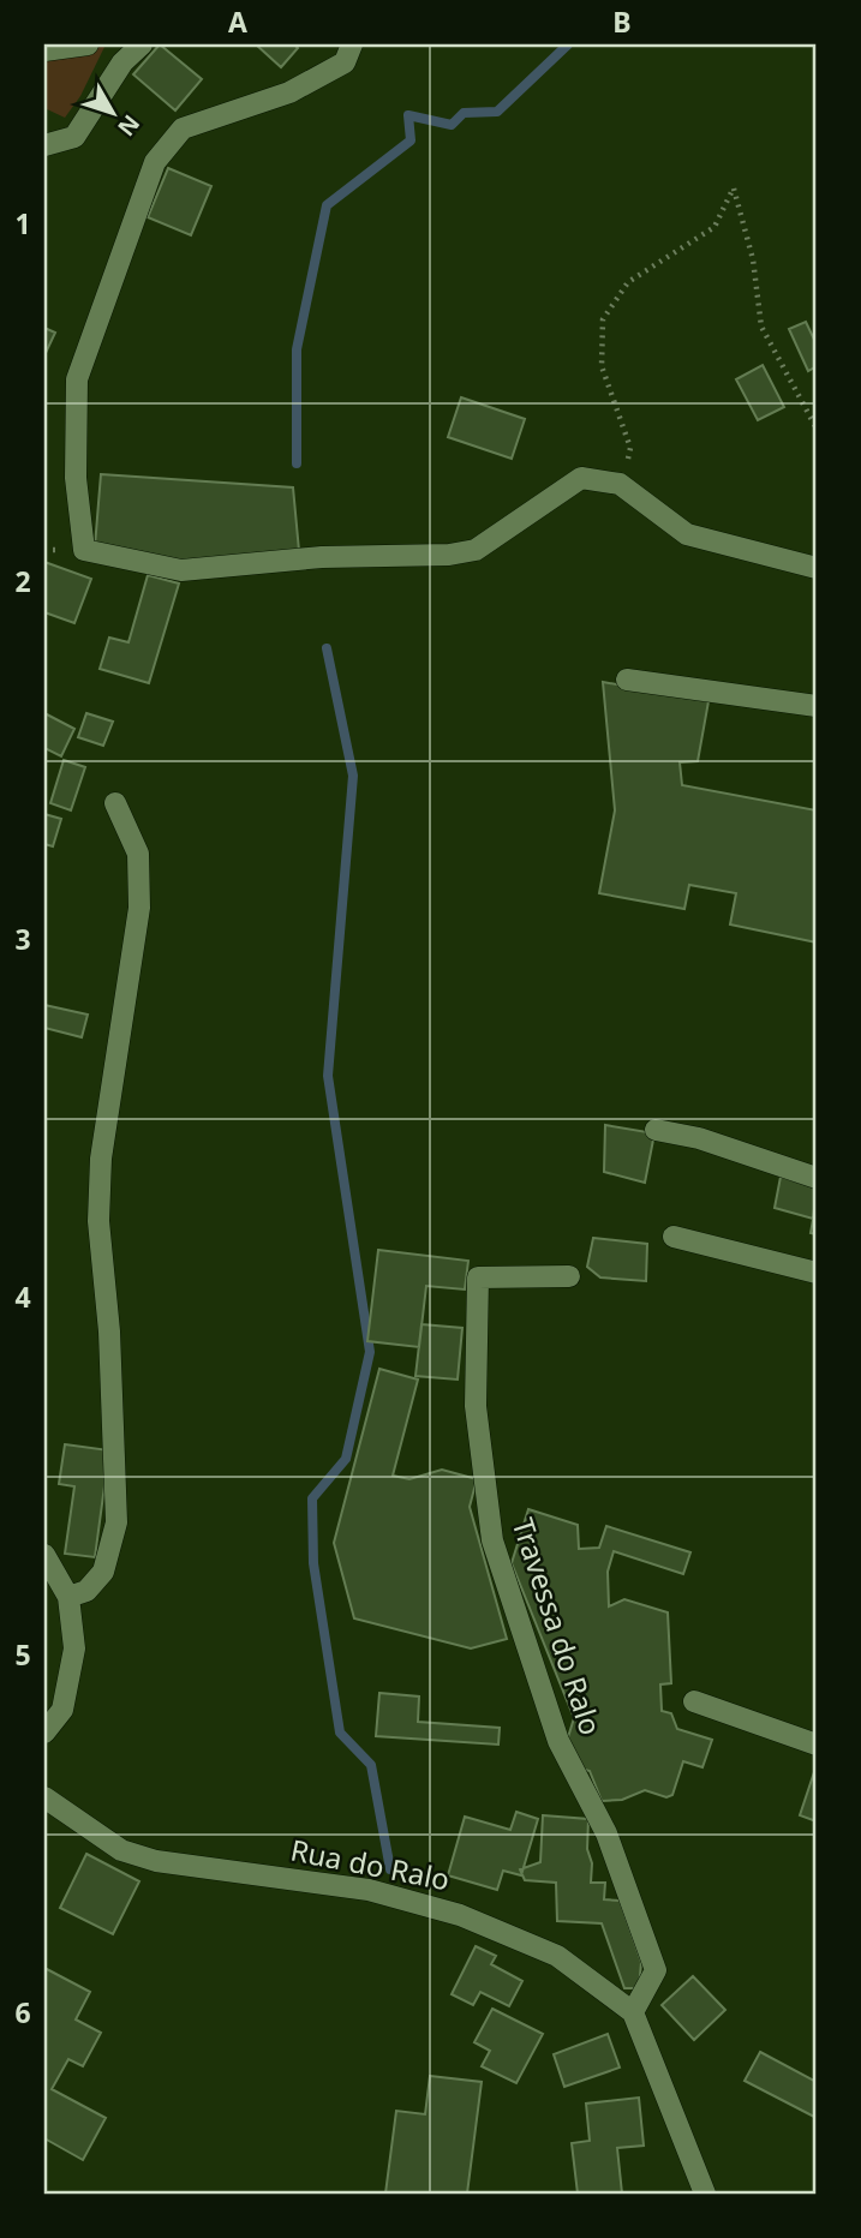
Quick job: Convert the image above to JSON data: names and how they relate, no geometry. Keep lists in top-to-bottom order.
{
  "streets": {
    "street": ["Travessa do Ralo", "Rua do Ralo"]
  },
  "crossings": [
    ["Travessa do Ralo", "Rua do Ralo"]
  ],
  "north": "bottom right",
  "grid": {
    "columns": ["A", "B"],
    "rows": [
      "1",
      "2",
      "3",
      "4",
      "5",
      "6"
    ]
  }
}
